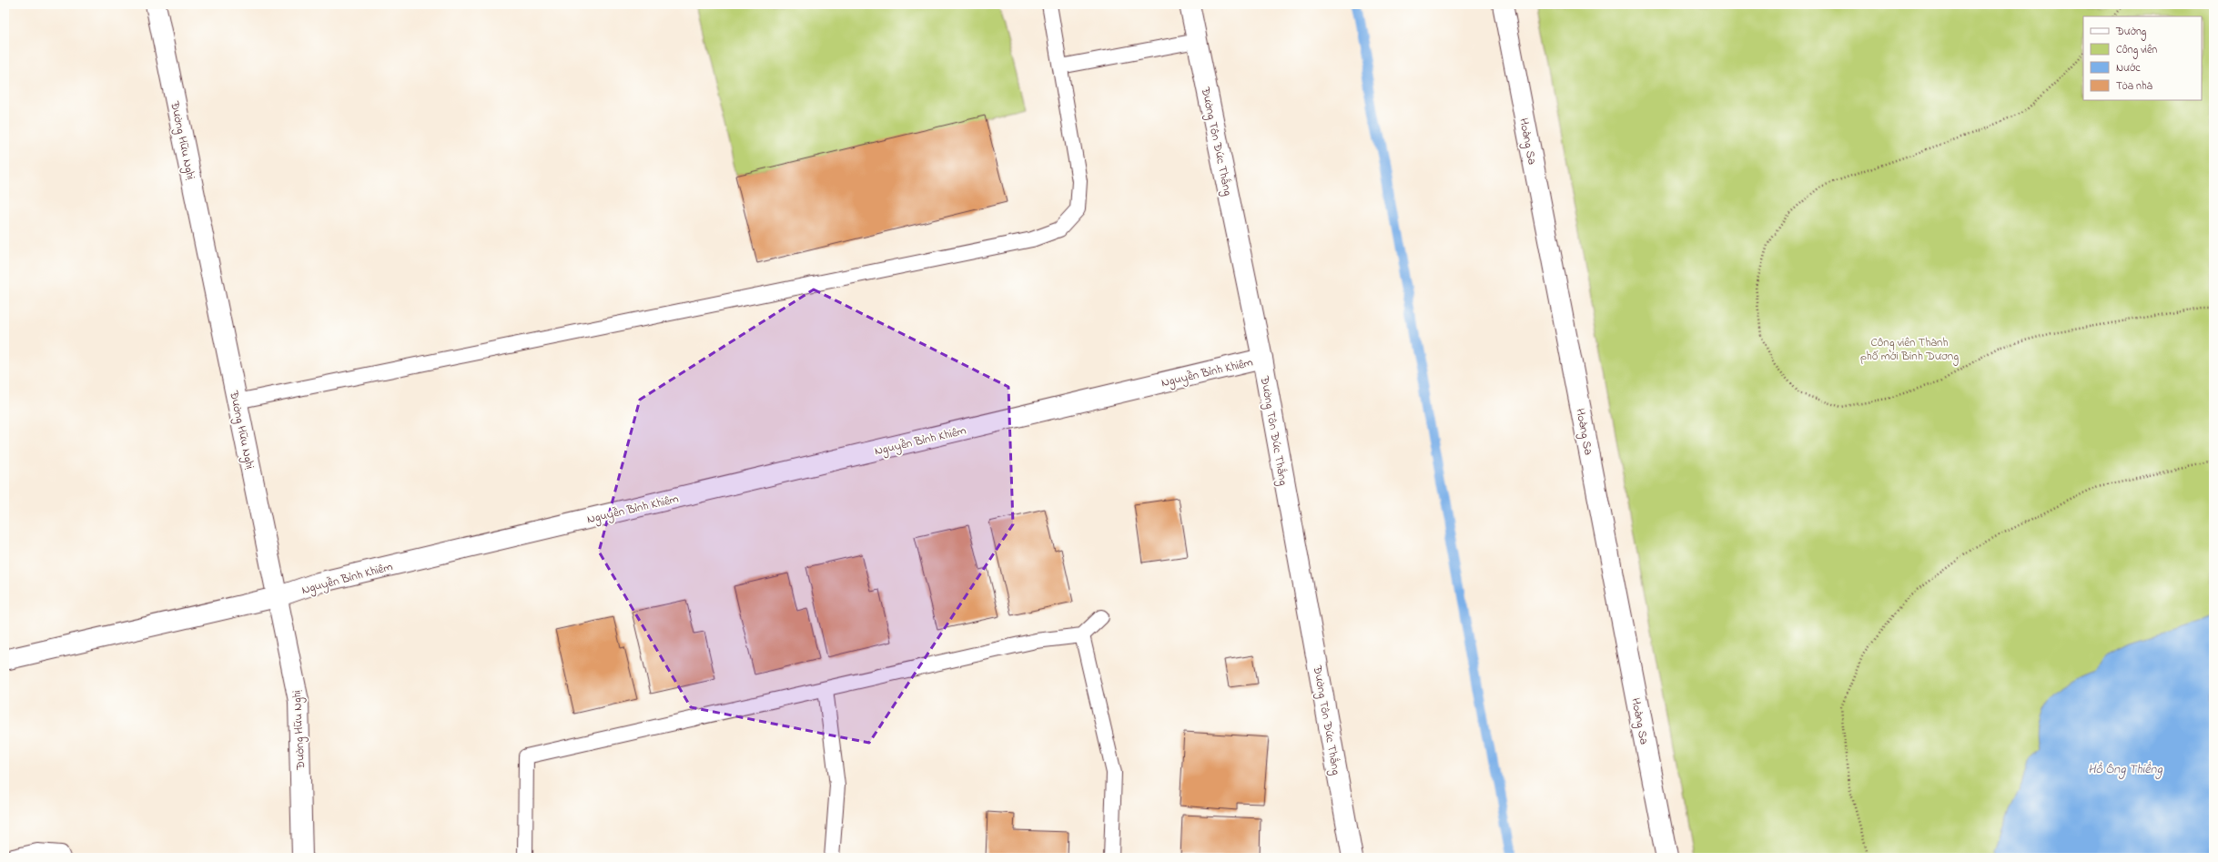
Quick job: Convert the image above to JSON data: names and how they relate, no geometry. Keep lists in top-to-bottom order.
{
  "streets": {
    "street": [
      "Đường Hữu Nghị",
      "Đường Tôn Đức Thắng",
      "Hoàng Sa",
      "Nguyễn Bỉnh Khiêm"
    ]
  },
  "crossings": [
    ["Đường Hữu Nghị", "Nguyễn Bỉnh Khiêm"],
    ["Đường Tôn Đức Thắng", "Nguyễn Bỉnh Khiêm"]
  ],
  "water": ["Hồ Ông Thiềng"],
  "parks": ["Công viên Thành phố mới Bình Dương"],
  "legend": [
    "Đường",
    "Công viên",
    "Nước",
    "Tòa nhà"
  ]
}
